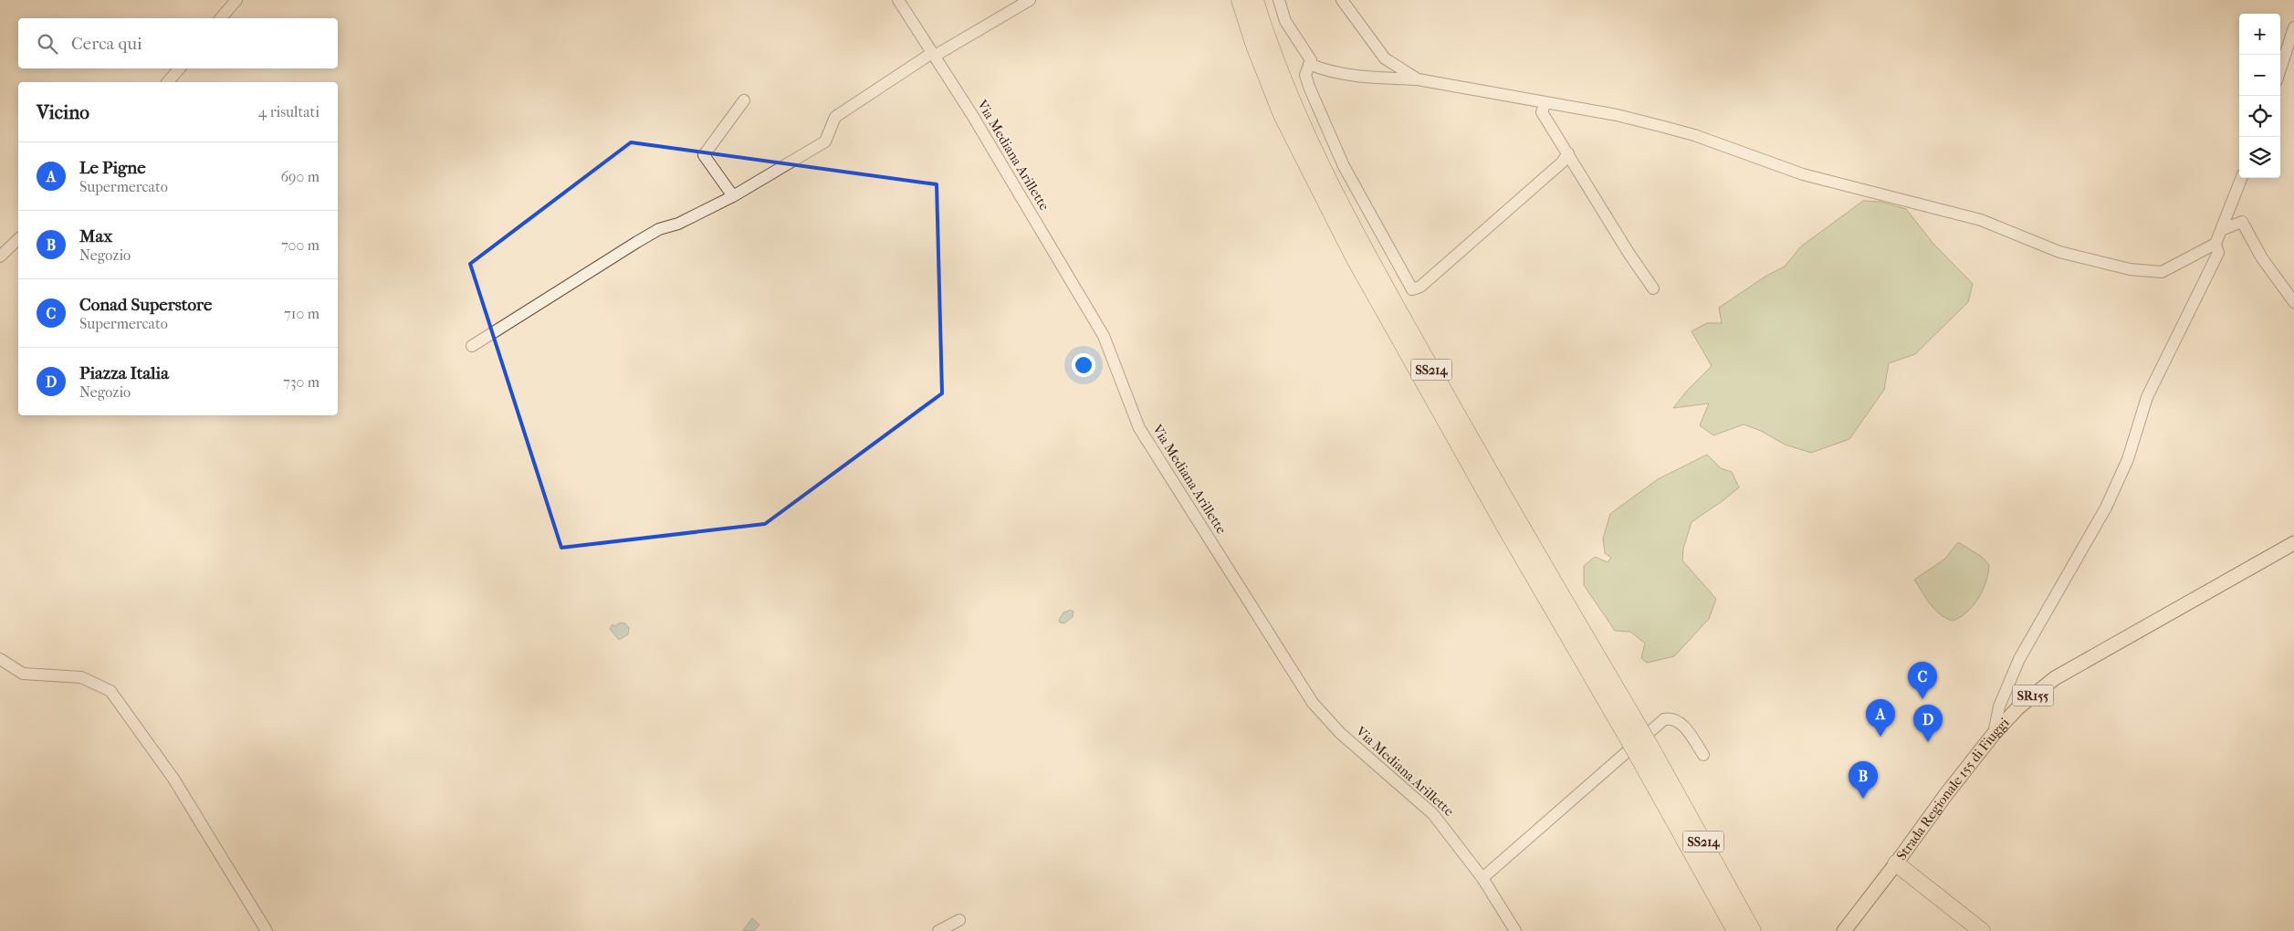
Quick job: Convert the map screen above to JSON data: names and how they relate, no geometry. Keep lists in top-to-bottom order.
{
  "streets": {
    "highway": ["SS214"],
    "main road": ["SR155", "Strada Regionale 155 di Fiuggi"],
    "street": ["Via Mediana Arillette"]
  },
  "page": {
    "map_buttons": ["+", "−"],
    "search": "Cerca qui",
    "heading": ["Vicino", "4 risultati"],
    "list": [
      {
        "mark": "A",
        "name": "Le Pigne",
        "note": "Supermercato",
        "value": "690 m"
      },
      {
        "mark": "B",
        "name": "Max",
        "note": "Negozio",
        "value": "700 m"
      },
      {
        "mark": "C",
        "name": "Conad Superstore",
        "note": "Supermercato",
        "value": "710 m"
      },
      {
        "mark": "D",
        "name": "Piazza Italia",
        "note": "Negozio",
        "value": "730 m"
      }
    ],
    "pins": [
      "C",
      "A",
      "D",
      "B"
    ]
  }
}
